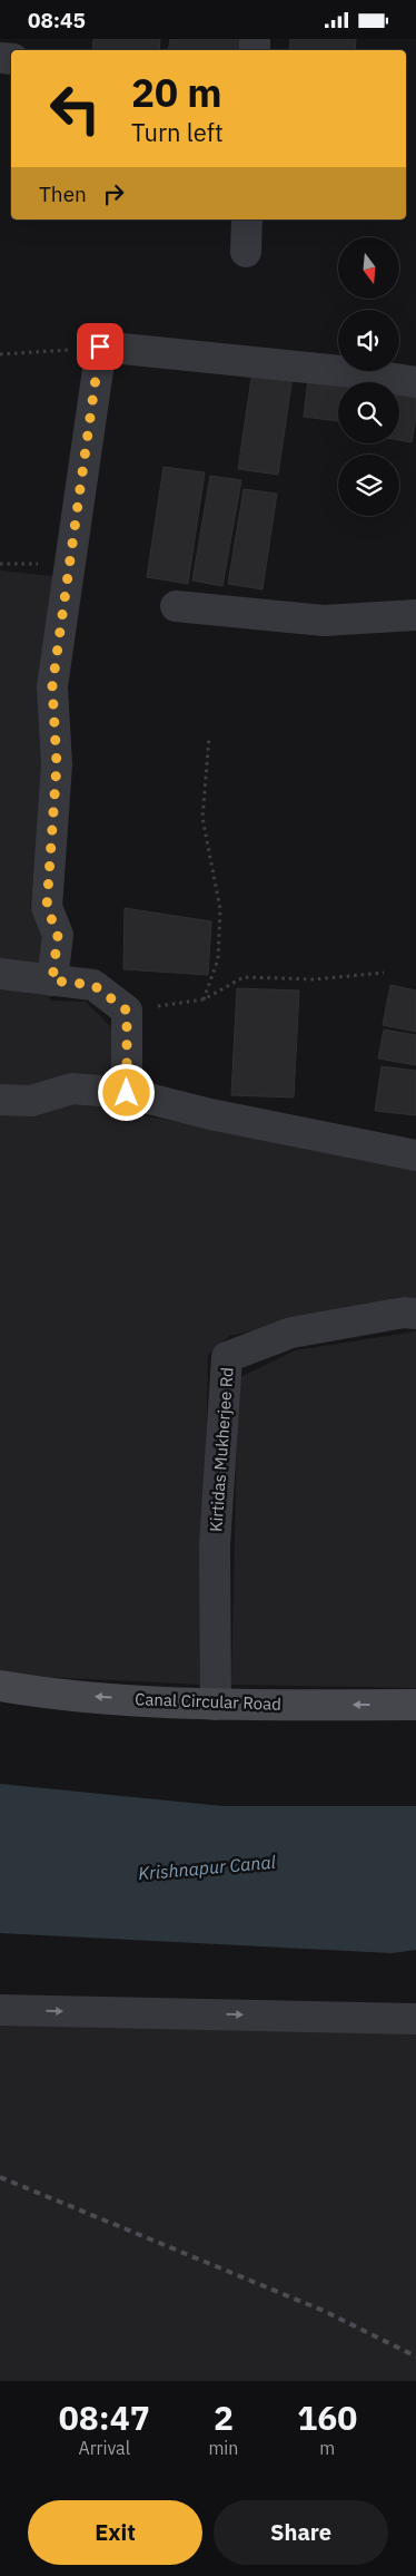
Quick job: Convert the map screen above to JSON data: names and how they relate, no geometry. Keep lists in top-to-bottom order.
{
  "streets": {
    "main road": ["Canal Circular Road"],
    "street": ["Kirtidas Mukherjee Rd"]
  },
  "crossings": [
    ["Kirtidas Mukherjee Rd", "Canal Circular Road"]
  ],
  "one_way": ["Canal Circular Road"],
  "water": ["Krishnapur Canal"],
  "north": "bottom",
  "page": {
    "status": "08:45",
    "turn": ["20 m", "Turn left"],
    "then": "Then",
    "eta": [
      "08:47",
      "Arrival",
      "2",
      "min",
      "160",
      "m"
    ],
    "buttons": ["Exit", "Share"]
  }
}
